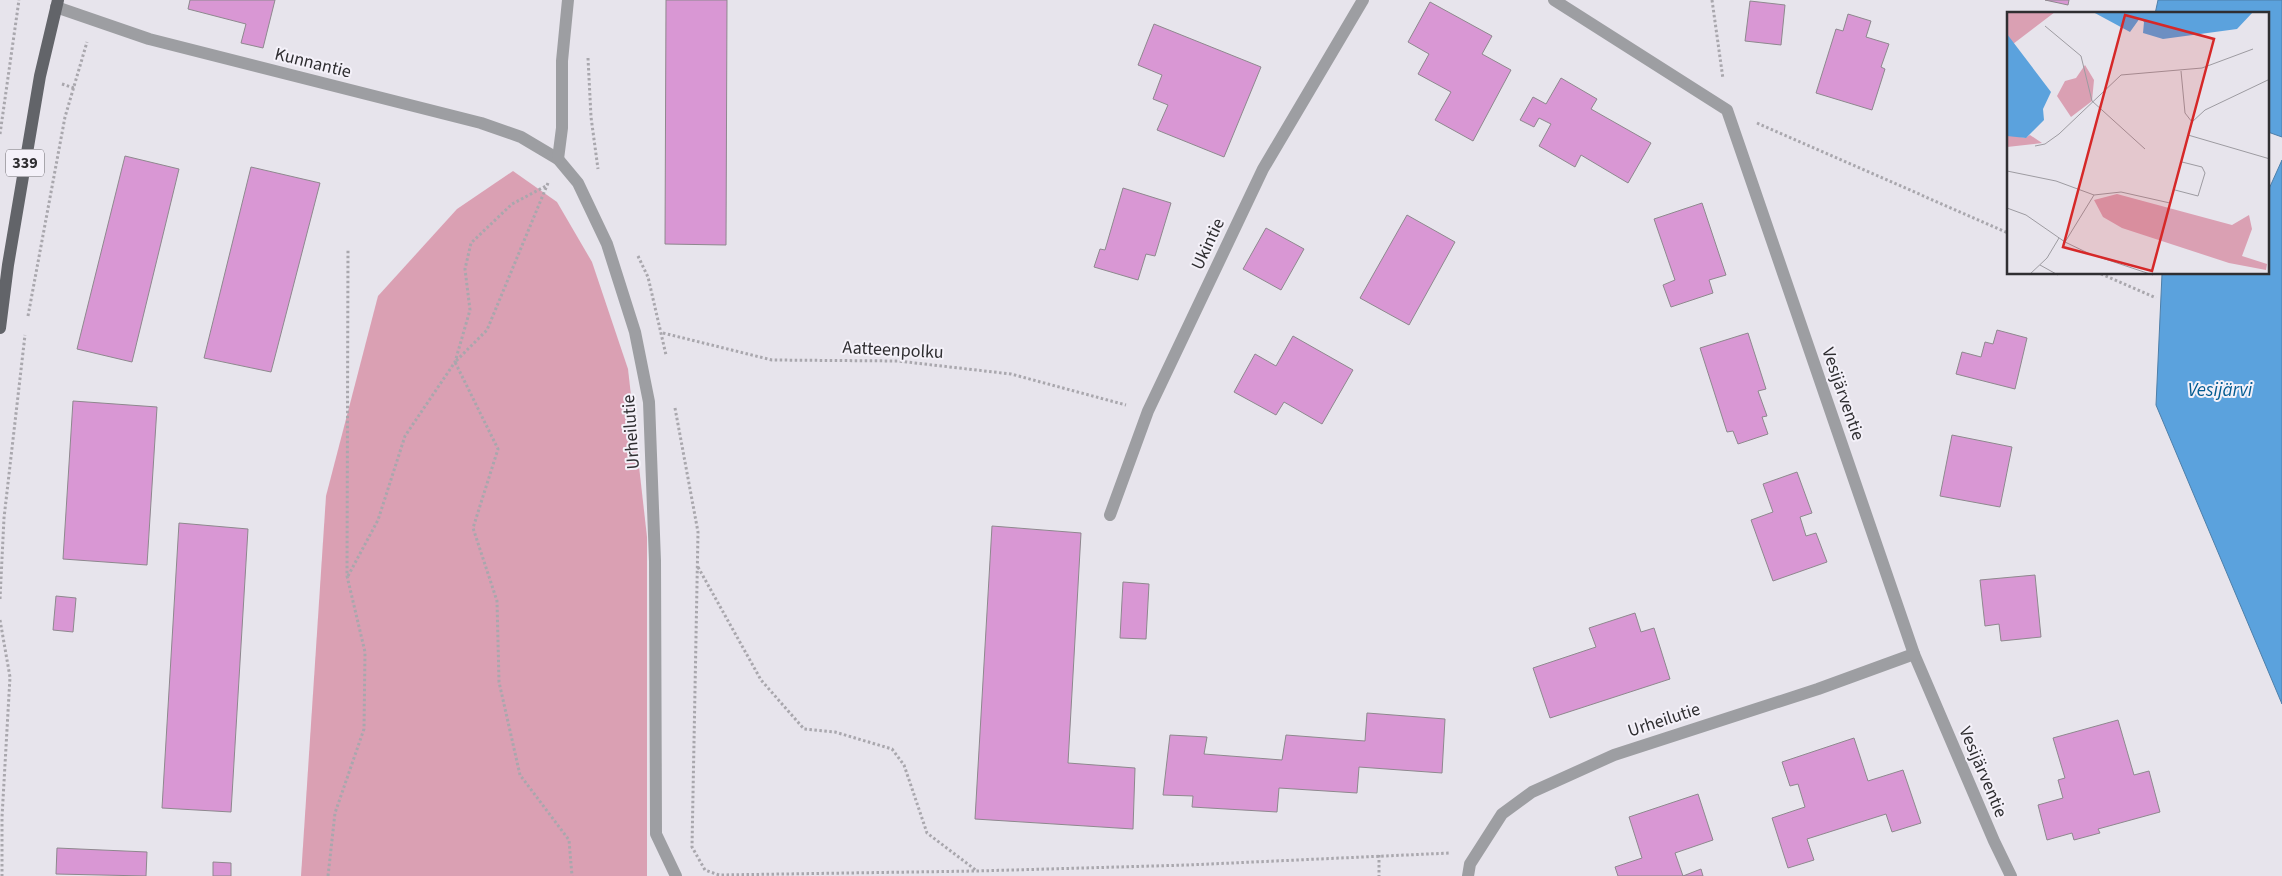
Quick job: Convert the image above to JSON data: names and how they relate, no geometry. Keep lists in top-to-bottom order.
{
  "streets": {
    "main road": ["339"],
    "street": [
      "Kunnantie",
      "Ukintie",
      "Vesijärventie",
      "Urheilutie"
    ],
    "path": ["Aatteenpolku"]
  },
  "crossings": [
    ["Kunnantie", "339"],
    ["Kunnantie", "Urheilutie"],
    ["Ukintie", "Aatteenpolku"],
    ["Aatteenpolku", "Urheilutie"],
    ["Vesijärventie", "Urheilutie"]
  ],
  "water": ["Vesijärvi"]
}
